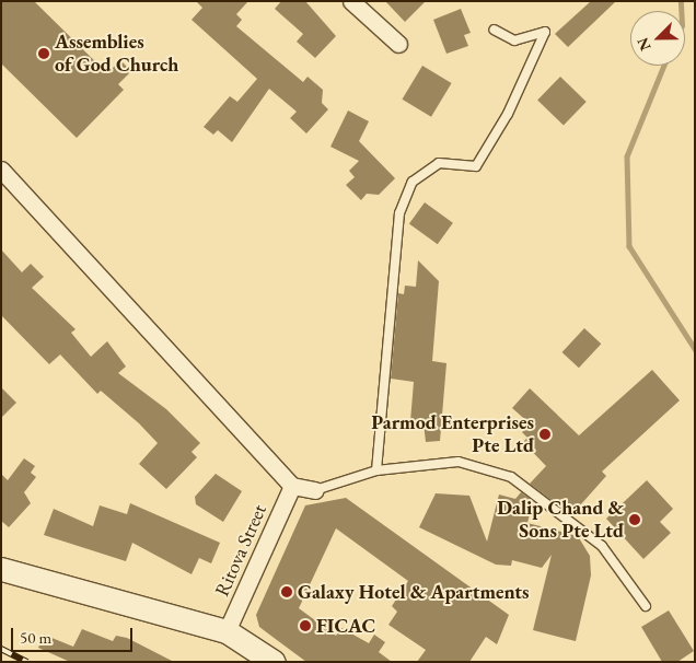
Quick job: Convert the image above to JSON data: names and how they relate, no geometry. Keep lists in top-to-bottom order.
{
  "streets": {
    "street": ["Ritova Street"]
  },
  "places": [
    "Assemblies of God Church",
    "Parmod Enterprises Pte Ltd",
    "Dalip Chand & Sons Pte Ltd",
    "Galaxy Hotel & Apartments",
    "FICAC"
  ],
  "scale_bar": "50 m",
  "north": "bottom left"
}
